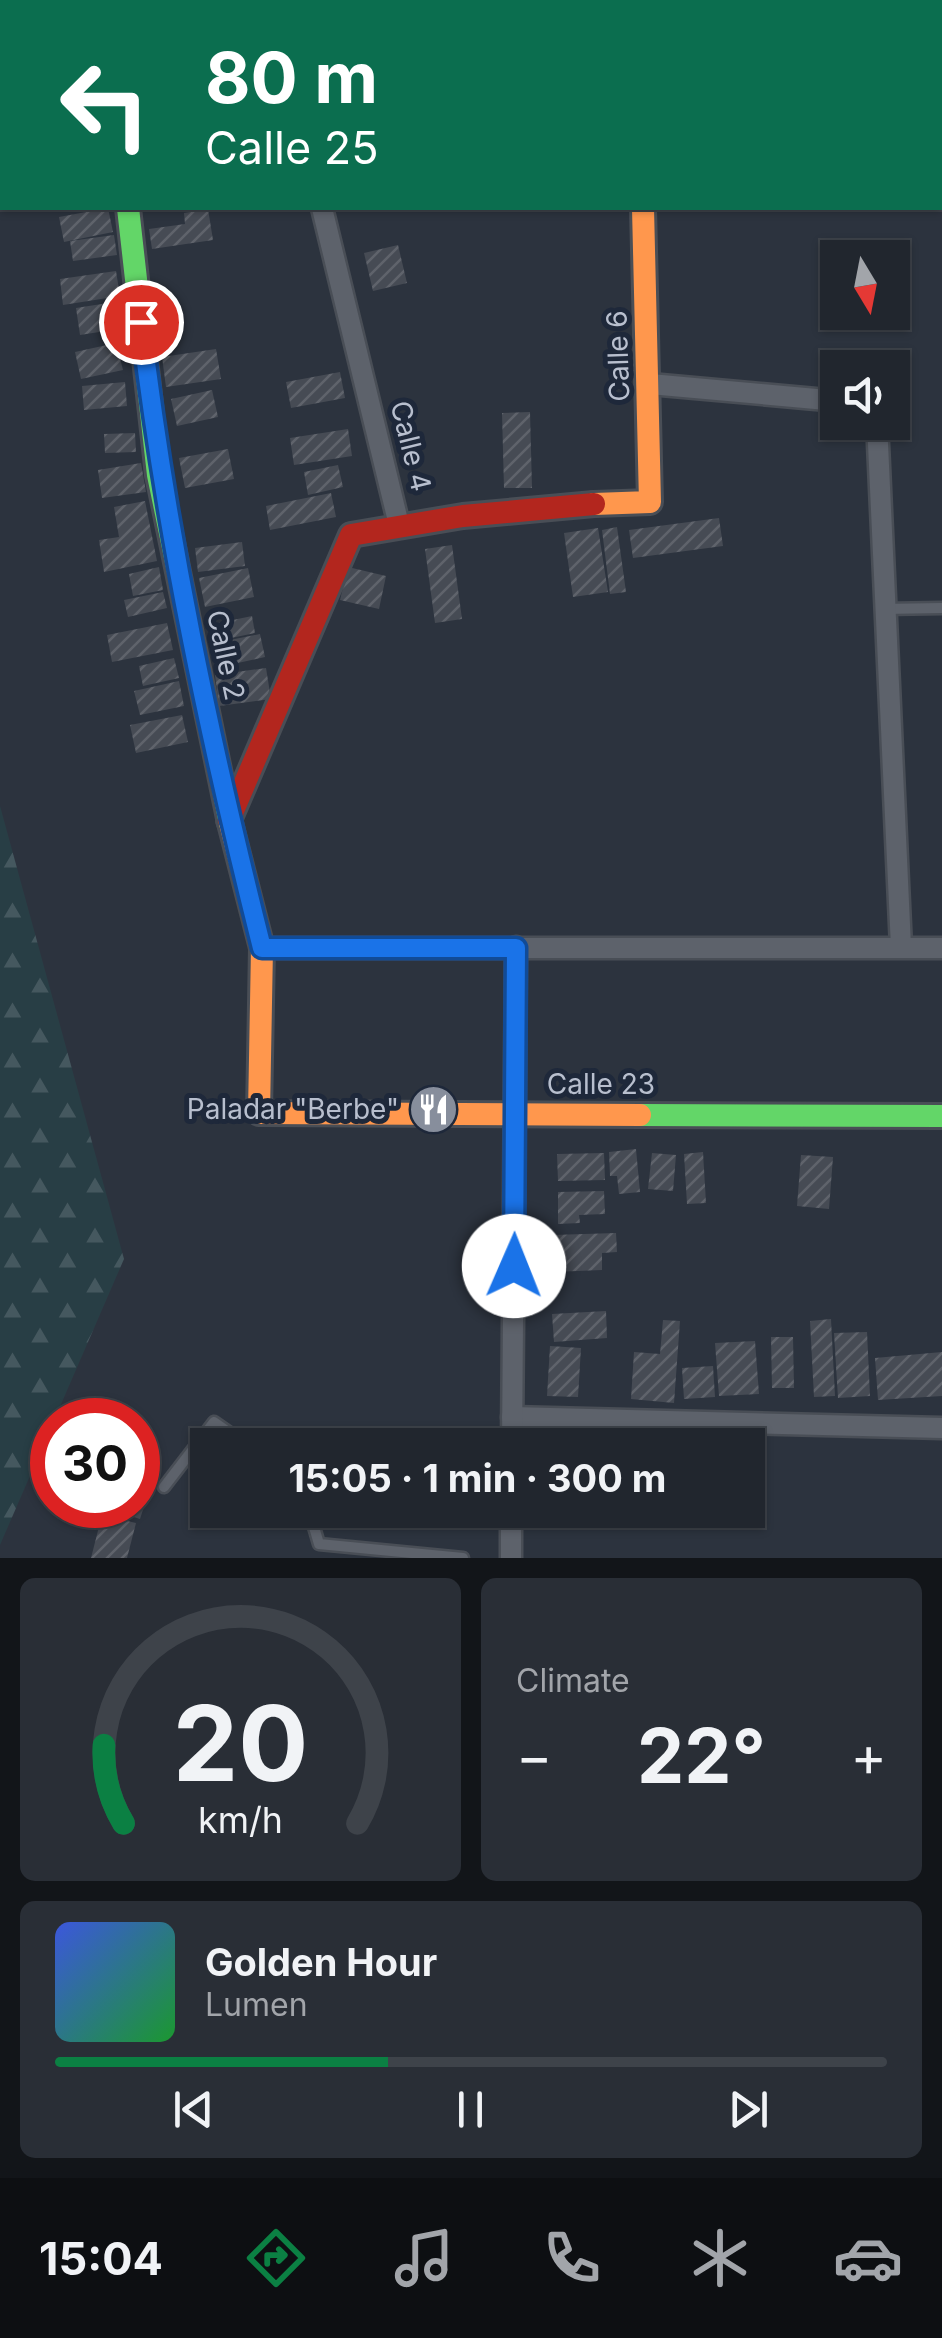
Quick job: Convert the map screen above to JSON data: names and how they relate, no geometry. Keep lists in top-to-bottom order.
{
  "streets": {
    "street": [
      "Calle 6",
      "Calle 4",
      "Calle 2",
      "Calle 23"
    ]
  },
  "crossings": [
    ["Calle 6", "Calle 4"],
    ["Calle 4", "Calle 2"],
    ["Calle 2", "Calle 23"]
  ],
  "places": {
    "restaurant": ["Paladar \"Berbe\""]
  },
  "north": "bottom",
  "page": {
    "turn": ["80 m", "Calle 25"],
    "limit": "30",
    "trip": "15:05 · 1 min · 300 m",
    "tile": "Climate",
    "heat": ["−", "22°", "+"],
    "song": ["Golden Hour", "Lumen"],
    "tabs": "15:04",
    "gauge": ["20", "km/h"]
  }
}
